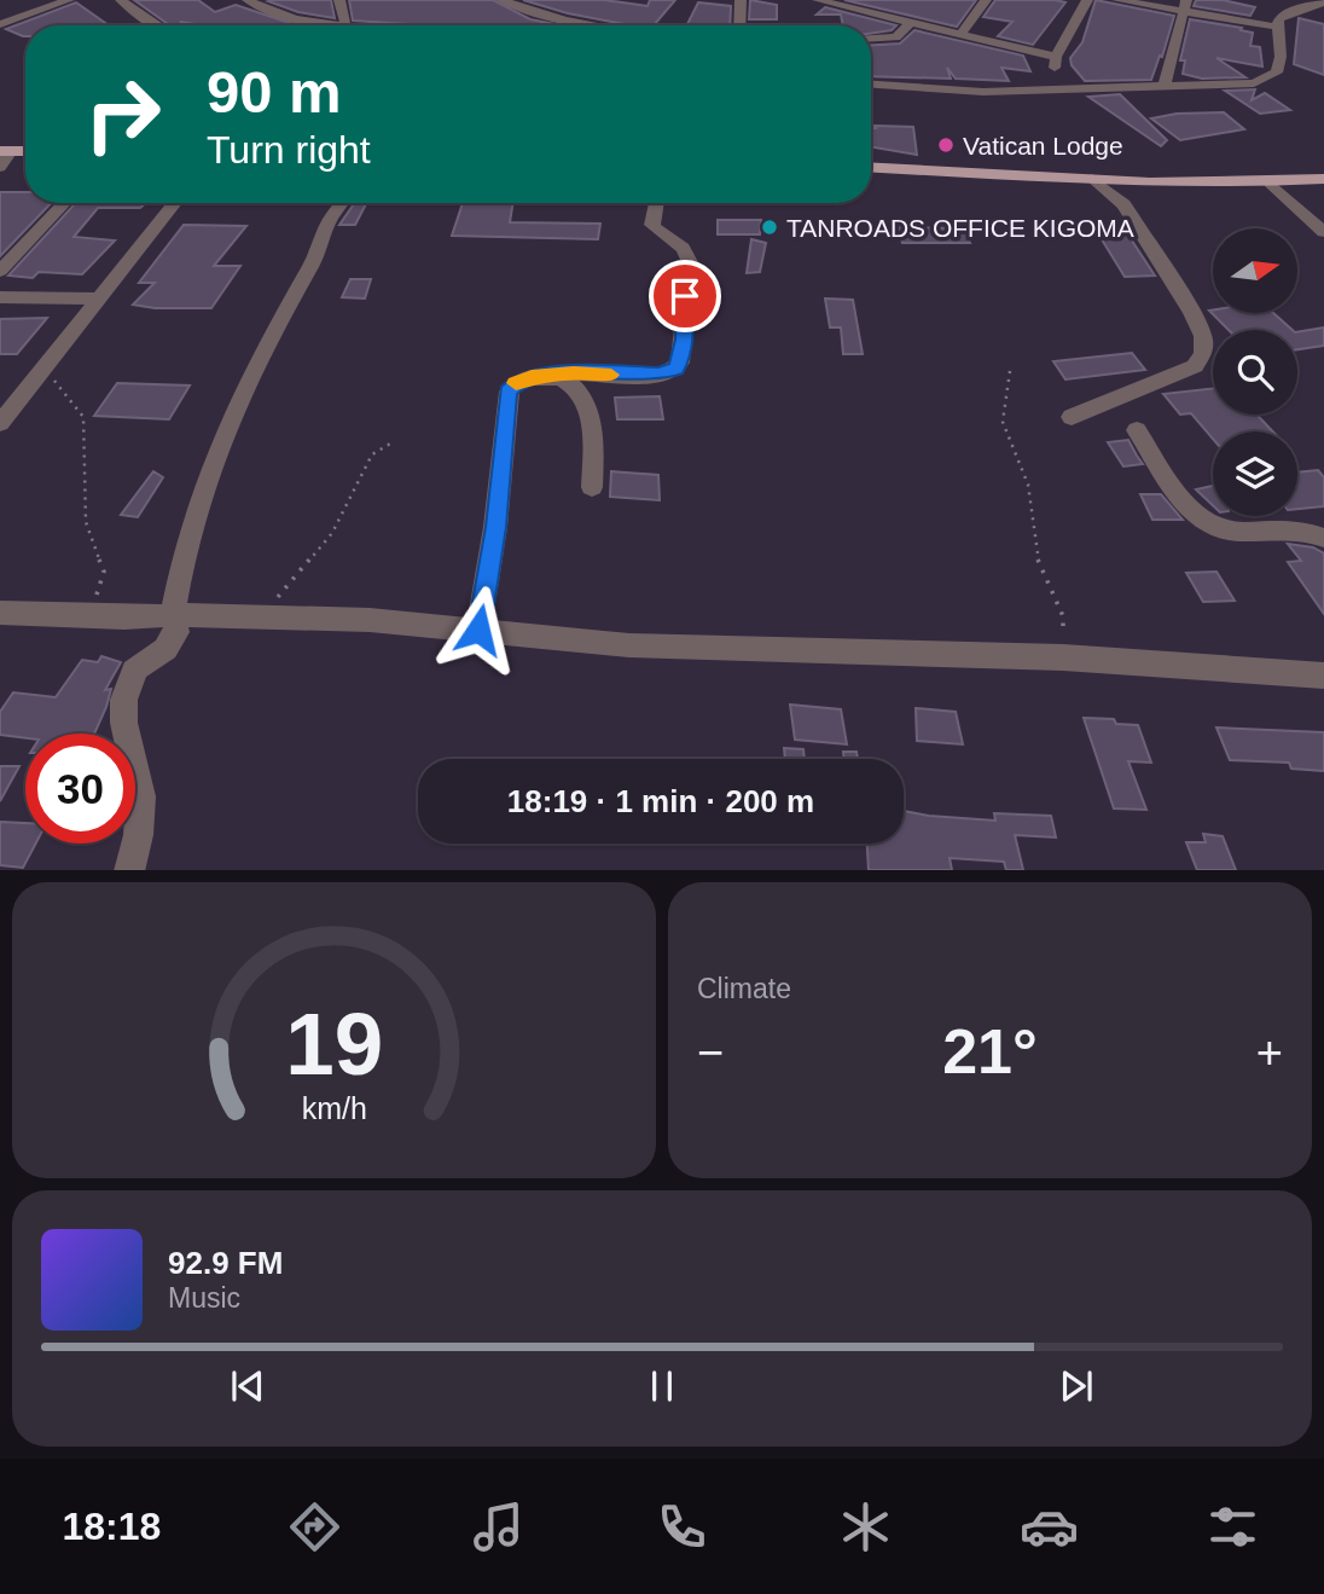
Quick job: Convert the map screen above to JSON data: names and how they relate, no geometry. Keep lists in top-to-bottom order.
{
  "places": ["Vatican Lodge", "TANROADS OFFICE KIGOMA"],
  "north": "right",
  "page": {
    "turn": ["90 m", "Turn right"],
    "limit": "30",
    "trip": "18:19 · 1 min · 200 m",
    "tile": "Climate",
    "heat": ["−", "21°", "+"],
    "song": ["92.9 FM", "Music"],
    "tabs": "18:18",
    "gauge": ["19", "km/h"]
  }
}
